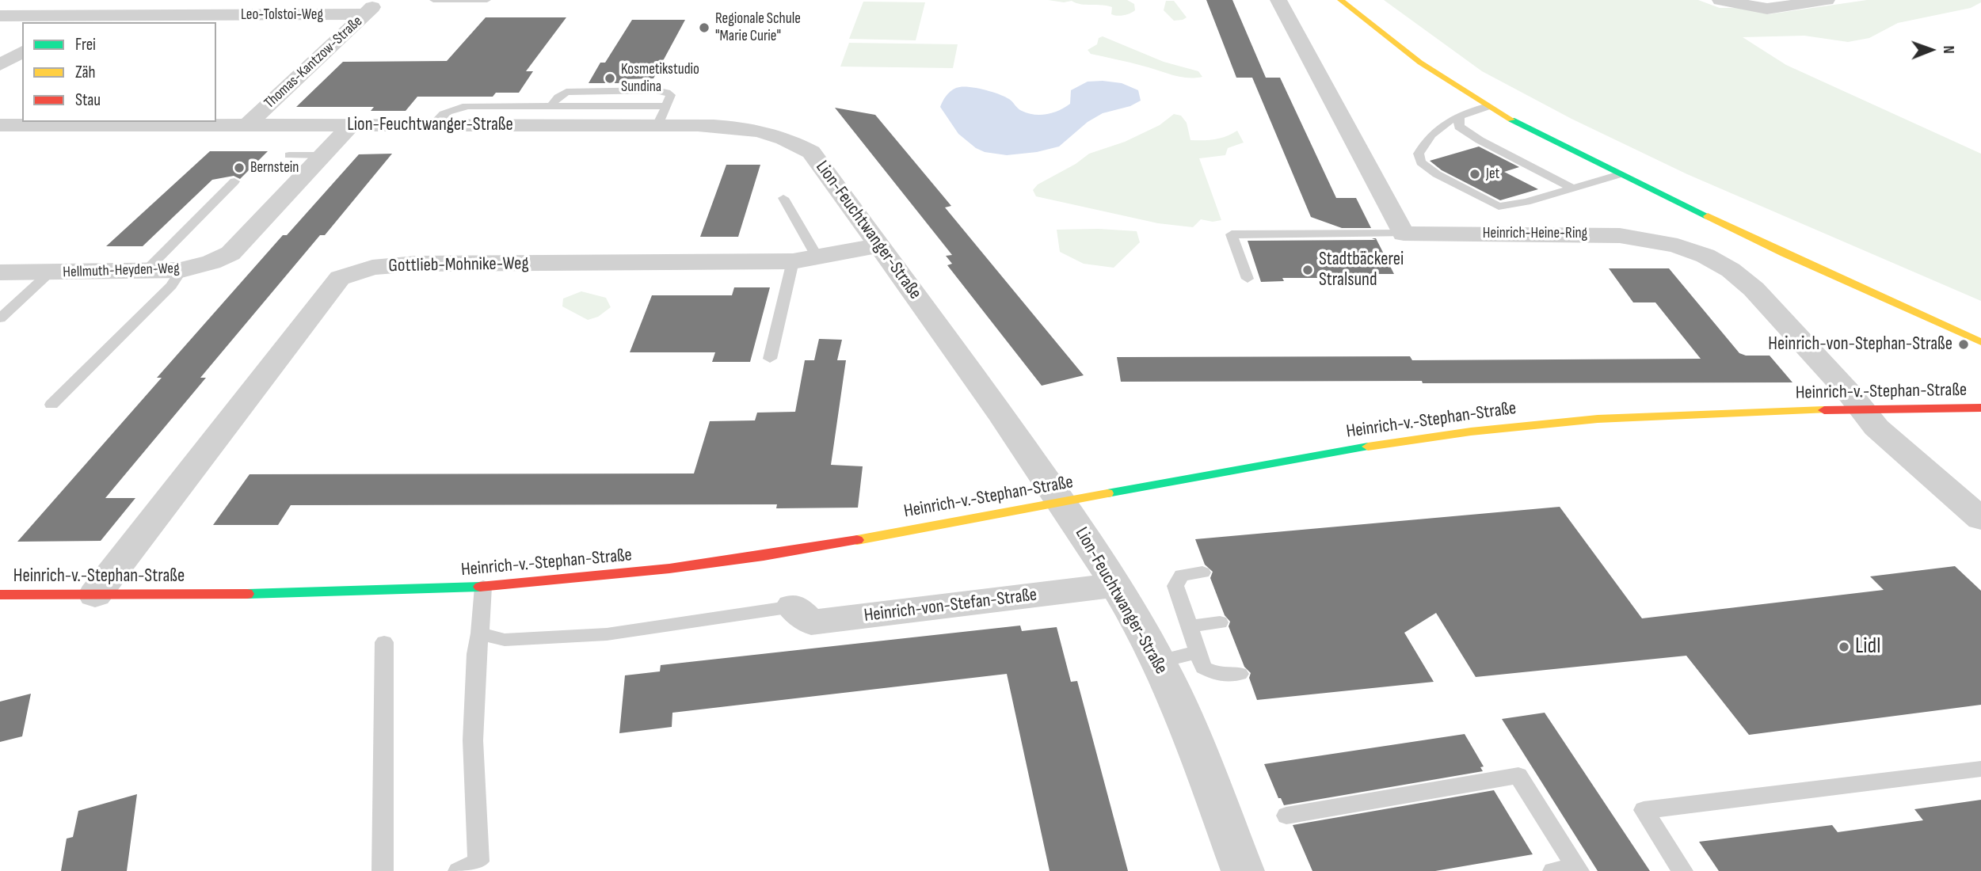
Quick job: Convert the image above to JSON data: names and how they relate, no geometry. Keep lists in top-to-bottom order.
{
  "streets": {
    "street": [
      "Leo-Tolstoi-Weg",
      "Thomas-Kantzow-Straße",
      "Lion-Feuchtwanger-Straße",
      "Heinrich-Heine-Ring",
      "Gottlieb-Mohnike-Weg",
      "Hellmuth-Heyden-Weg",
      "Heinrich-v.-Stephan-Straße",
      "Heinrich-von-Stefan-Straße"
    ]
  },
  "crossings": [
    ["Leo-Tolstoi-Weg", "Thomas-Kantzow-Straße"],
    ["Thomas-Kantzow-Straße", "Lion-Feuchtwanger-Straße"],
    ["Lion-Feuchtwanger-Straße", "Gottlieb-Mohnike-Weg"],
    ["Lion-Feuchtwanger-Straße", "Hellmuth-Heyden-Weg"],
    ["Lion-Feuchtwanger-Straße", "Heinrich-v.-Stephan-Straße"],
    ["Lion-Feuchtwanger-Straße", "Heinrich-von-Stefan-Straße"],
    ["Heinrich-Heine-Ring", "Heinrich-v.-Stephan-Straße"],
    ["Gottlieb-Mohnike-Weg", "Heinrich-v.-Stephan-Straße"]
  ],
  "places": [
    "Regionale Schule \"Marie Curie\"",
    "Kosmetikstudio Sundina",
    "Bernstein",
    "Jet",
    "Stadtbäckerei Stralsund",
    "Heinrich-von-Stephan-Straße",
    "Lidl"
  ],
  "legend": ["Frei", "Zäh", "Stau"],
  "north": "right"
}
